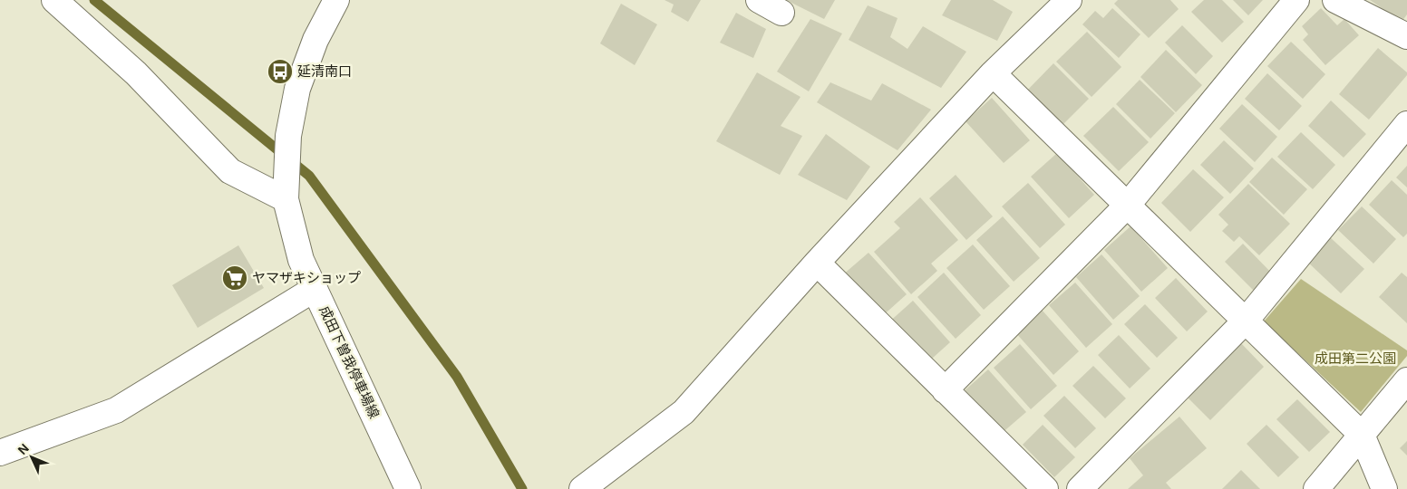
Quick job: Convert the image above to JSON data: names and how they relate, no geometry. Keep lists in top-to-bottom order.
{
  "streets": {
    "street": ["成田下曽我停車場線"]
  },
  "parks": ["成田第二公園"],
  "places": {
    "bus stop": ["延清南口"],
    "supermarket": ["ヤマザキショップ"]
  },
  "north": "top left"
}
